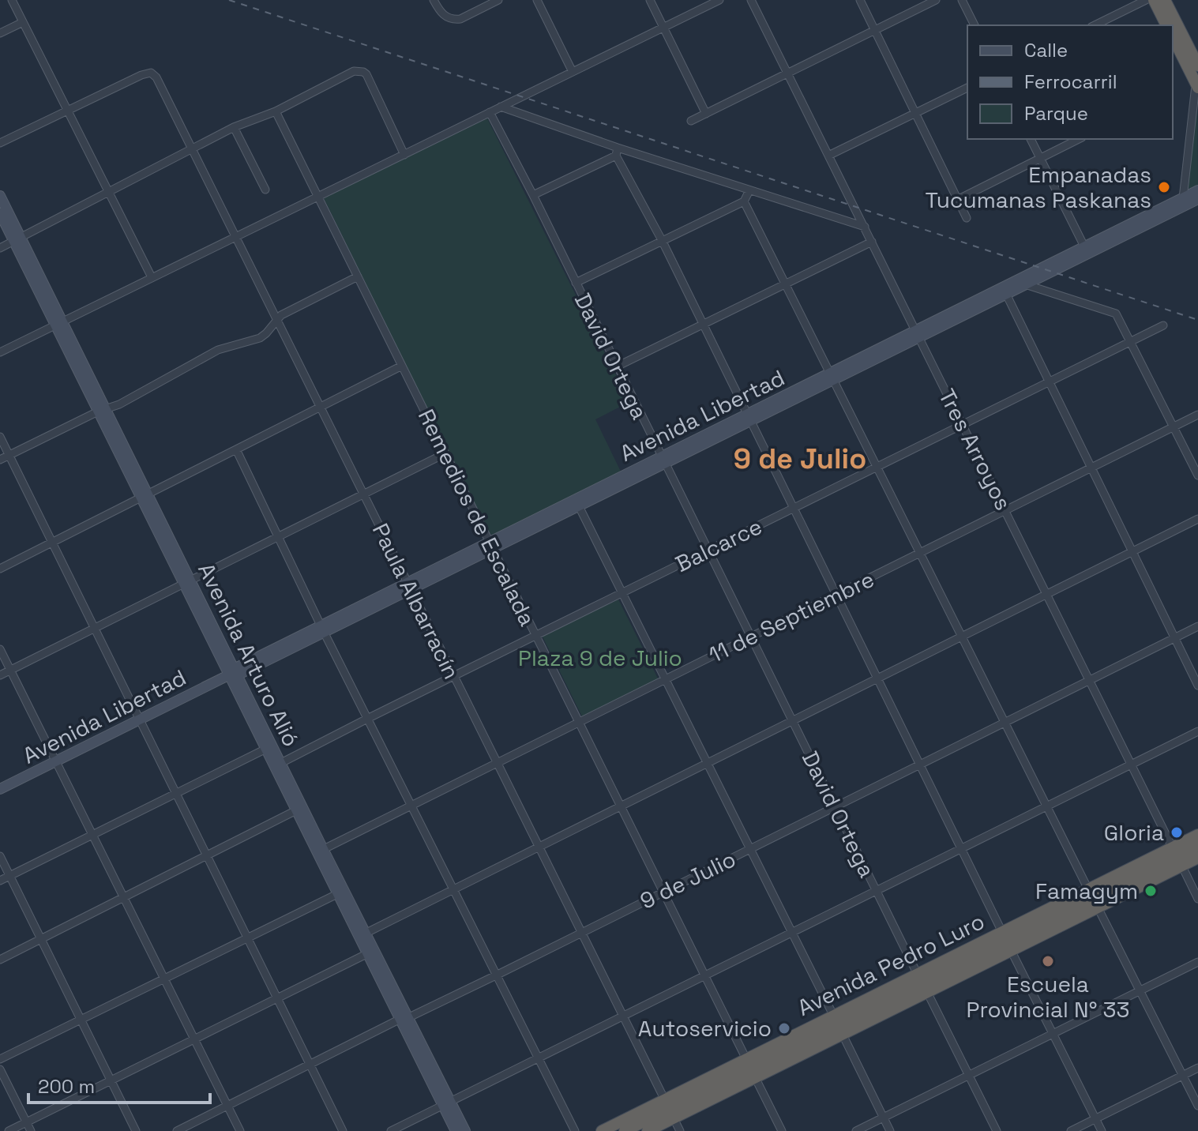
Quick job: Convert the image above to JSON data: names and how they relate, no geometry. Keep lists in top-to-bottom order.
{
  "streets": {
    "highway": ["Avenida Pedro Luro"],
    "main road": ["Avenida Libertad", "Avenida Arturo Alió"],
    "street": [
      "David Ortega",
      "Tres Arroyos",
      "Remedios de Escalada",
      "Balcarce",
      "Paula Albarracín",
      "11 de Septiembre",
      "9 de Julio"
    ]
  },
  "crossings": [
    ["David Ortega", "Avenida Libertad"],
    ["David Ortega", "Balcarce"],
    ["David Ortega", "11 de Septiembre"],
    ["David Ortega", "9 de Julio"],
    ["David Ortega", "Avenida Pedro Luro"],
    ["Avenida Libertad", "Tres Arroyos"],
    ["Avenida Libertad", "Remedios de Escalada"],
    ["Avenida Libertad", "Paula Albarracín"],
    ["Avenida Libertad", "Avenida Arturo Alió"],
    ["Tres Arroyos", "Balcarce"],
    ["Tres Arroyos", "11 de Septiembre"],
    ["Tres Arroyos", "9 de Julio"],
    ["Tres Arroyos", "Avenida Pedro Luro"],
    ["Remedios de Escalada", "Balcarce"],
    ["Remedios de Escalada", "11 de Septiembre"],
    ["Remedios de Escalada", "9 de Julio"],
    ["Remedios de Escalada", "Avenida Pedro Luro"],
    ["Balcarce", "Paula Albarracín"],
    ["Balcarce", "Avenida Arturo Alió"],
    ["Paula Albarracín", "11 de Septiembre"],
    ["Paula Albarracín", "9 de Julio"],
    ["Paula Albarracín", "Avenida Pedro Luro"],
    ["11 de Septiembre", "Avenida Arturo Alió"],
    ["Avenida Arturo Alió", "9 de Julio"]
  ],
  "districts": ["9 de Julio"],
  "parks": ["Plaza 9 de Julio"],
  "places": [
    "Empanadas Tucumanas Paskanas",
    "Gloria",
    "Famagym",
    "Escuela Provincial N° 33",
    "Autoservicio"
  ],
  "legend": ["Calle", "Ferrocarril", "Parque"],
  "scale_bar": "200 m"
}
